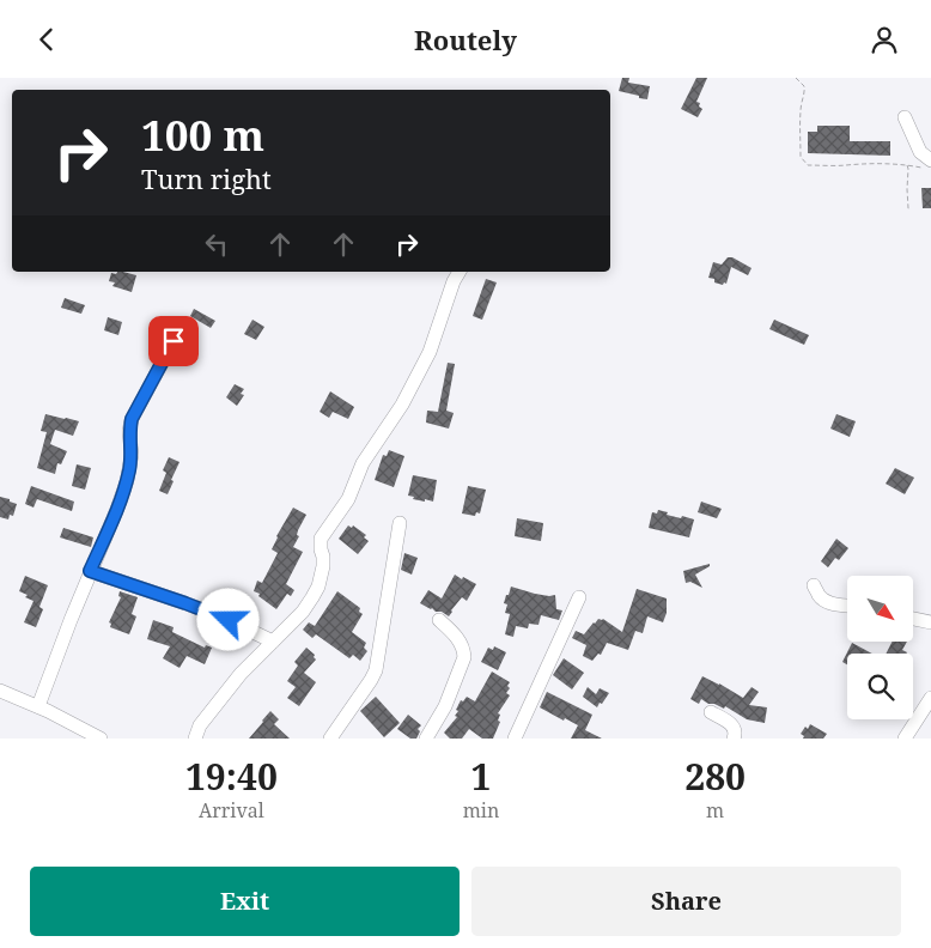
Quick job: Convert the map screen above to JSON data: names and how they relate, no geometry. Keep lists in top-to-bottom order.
{
  "north": "bottom right",
  "page": {
    "header": "Routely",
    "turn": ["100 m", "Turn right"],
    "eta": [
      "19:40",
      "Arrival",
      "1",
      "min",
      "280",
      "m"
    ],
    "buttons": ["Exit", "Share"]
  }
}
